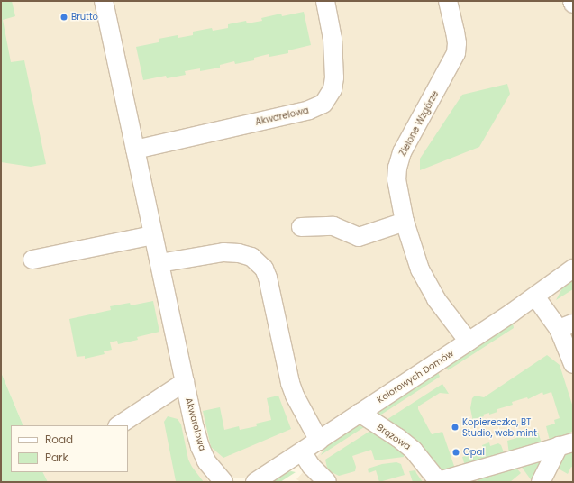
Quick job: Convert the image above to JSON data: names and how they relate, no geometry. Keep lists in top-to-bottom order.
{
  "streets": {
    "street": [
      "Akwarelowa",
      "Zielone Wzgórze",
      "Kolorowych Domów",
      "Brązowa"
    ]
  },
  "crossings": [
    ["Zielone Wzgórze", "Kolorowych Domów"],
    ["Kolorowych Domów", "Brązowa"]
  ],
  "places": ["Brutto", "Kopiereczka, BT Studio, web mint", "Opal"],
  "legend": ["Road", "Park"]
}
